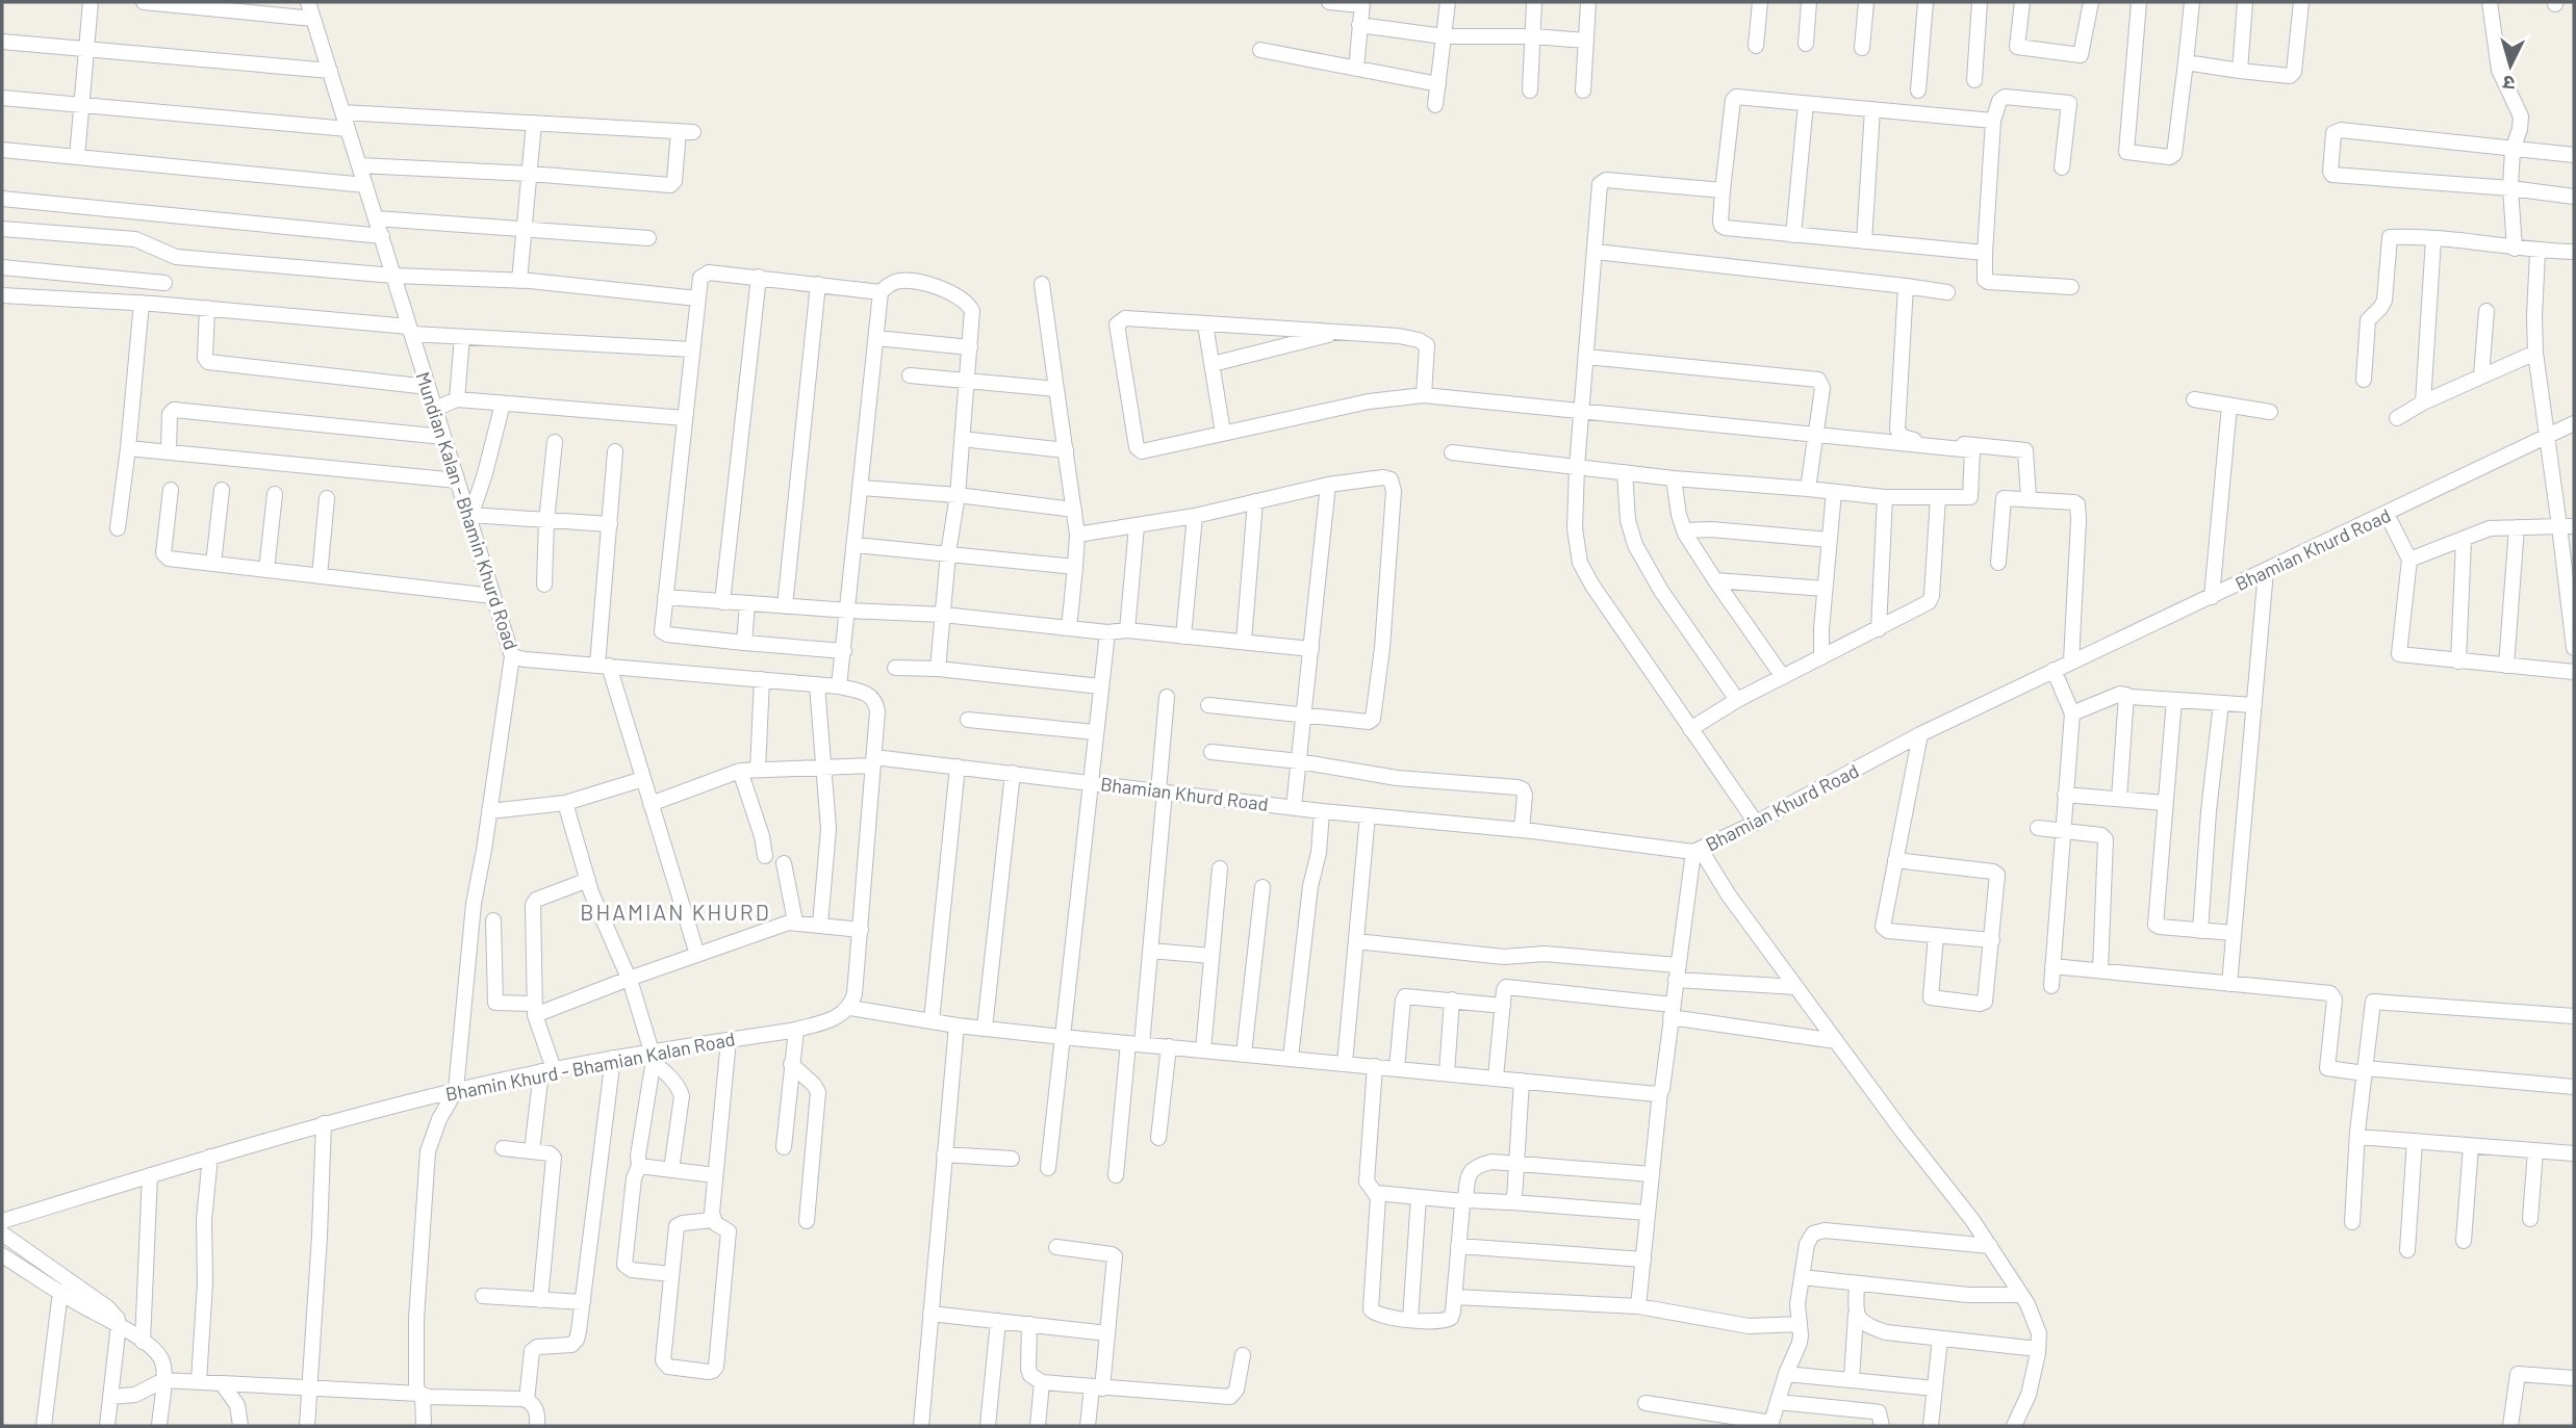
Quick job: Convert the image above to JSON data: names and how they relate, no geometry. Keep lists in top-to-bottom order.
{
  "streets": {
    "street": ["Mundian Kalan - Bhamin Khurd Road", "Bhamian Khurd Road", "Bhamin Khurd - Bhamian Kalan Road"]
  },
  "crossings": [
    ["Mundian Kalan - Bhamin Khurd Road", "Bhamian Khurd Road"]
  ],
  "districts": ["BHAMIAN KHURD"],
  "north": "bottom"
}
